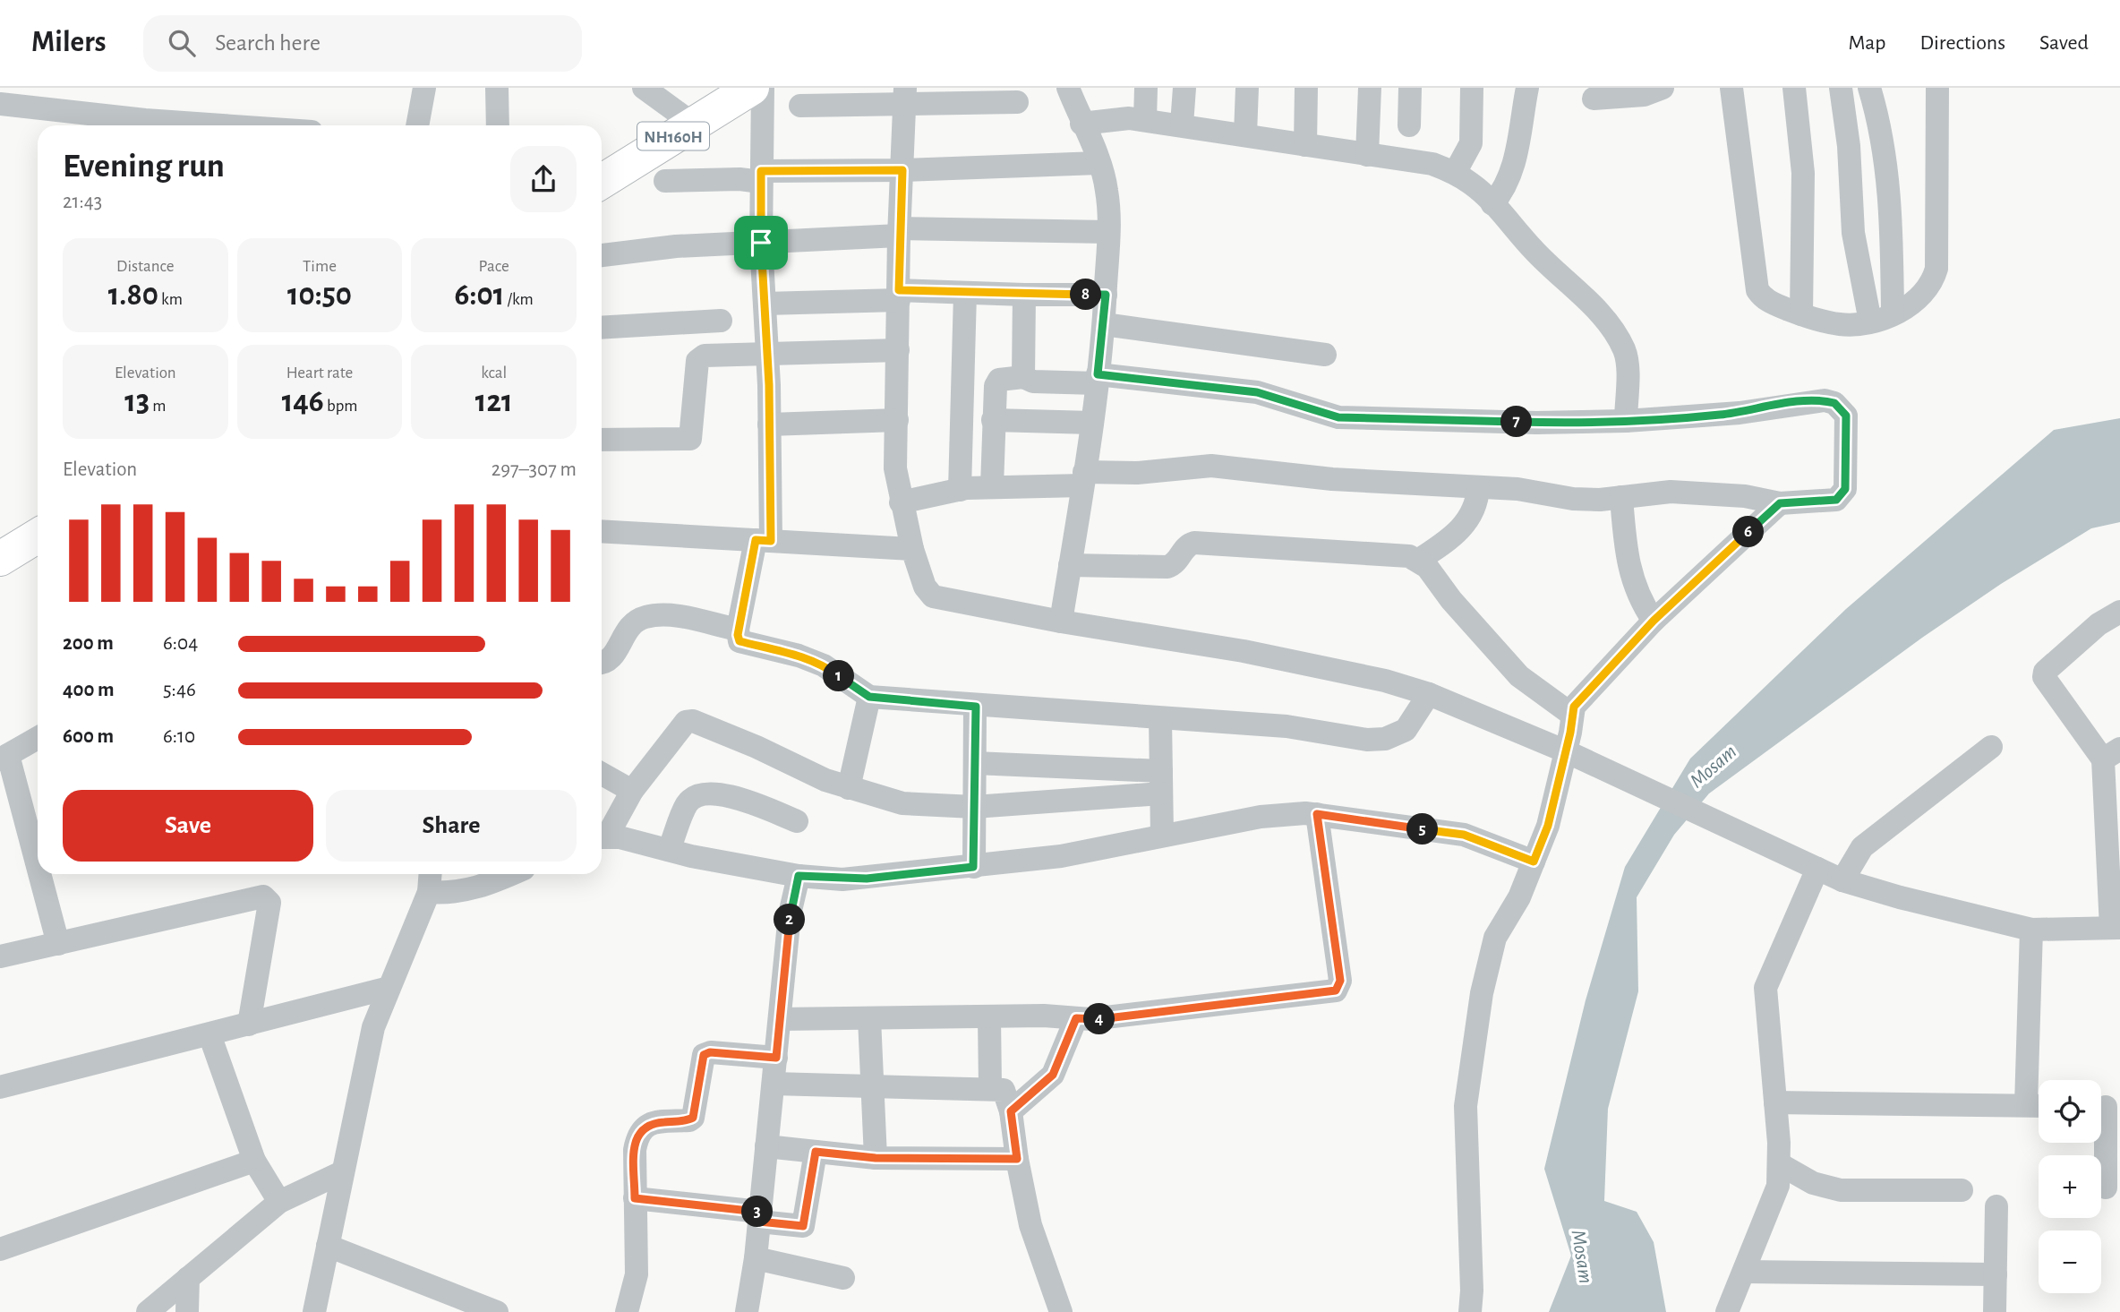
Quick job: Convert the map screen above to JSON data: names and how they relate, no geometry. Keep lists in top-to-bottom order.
{
  "streets": {
    "highway": ["NH160H"]
  },
  "water": ["Mosam"],
  "page": {
    "header": "Milers",
    "search": "Search here",
    "nav": ["Map", "Directions", "Saved"],
    "heading": ["Evening run", "21:43"],
    "stats": [
      ["Distance", "1.80 km"],
      ["Time", "10:50"],
      ["Pace", "6:01 /km"],
      ["Elevation", "13 m"],
      ["Heart rate", "146 bpm"],
      ["kcal", "121"]
    ],
    "pins": [
      "8",
      "7",
      "6",
      "1",
      "5",
      "2",
      "4",
      "3"
    ],
    "chart": ["Elevation", "297–307 m"],
    "list": [
      {
        "name": "200 m",
        "note": "6:04"
      },
      {
        "name": "400 m",
        "note": "5:46"
      },
      {
        "name": "600 m",
        "note": "6:10"
      }
    ],
    "buttons": ["Save", "Share"],
    "map_buttons": ["+", "−"]
  }
}
